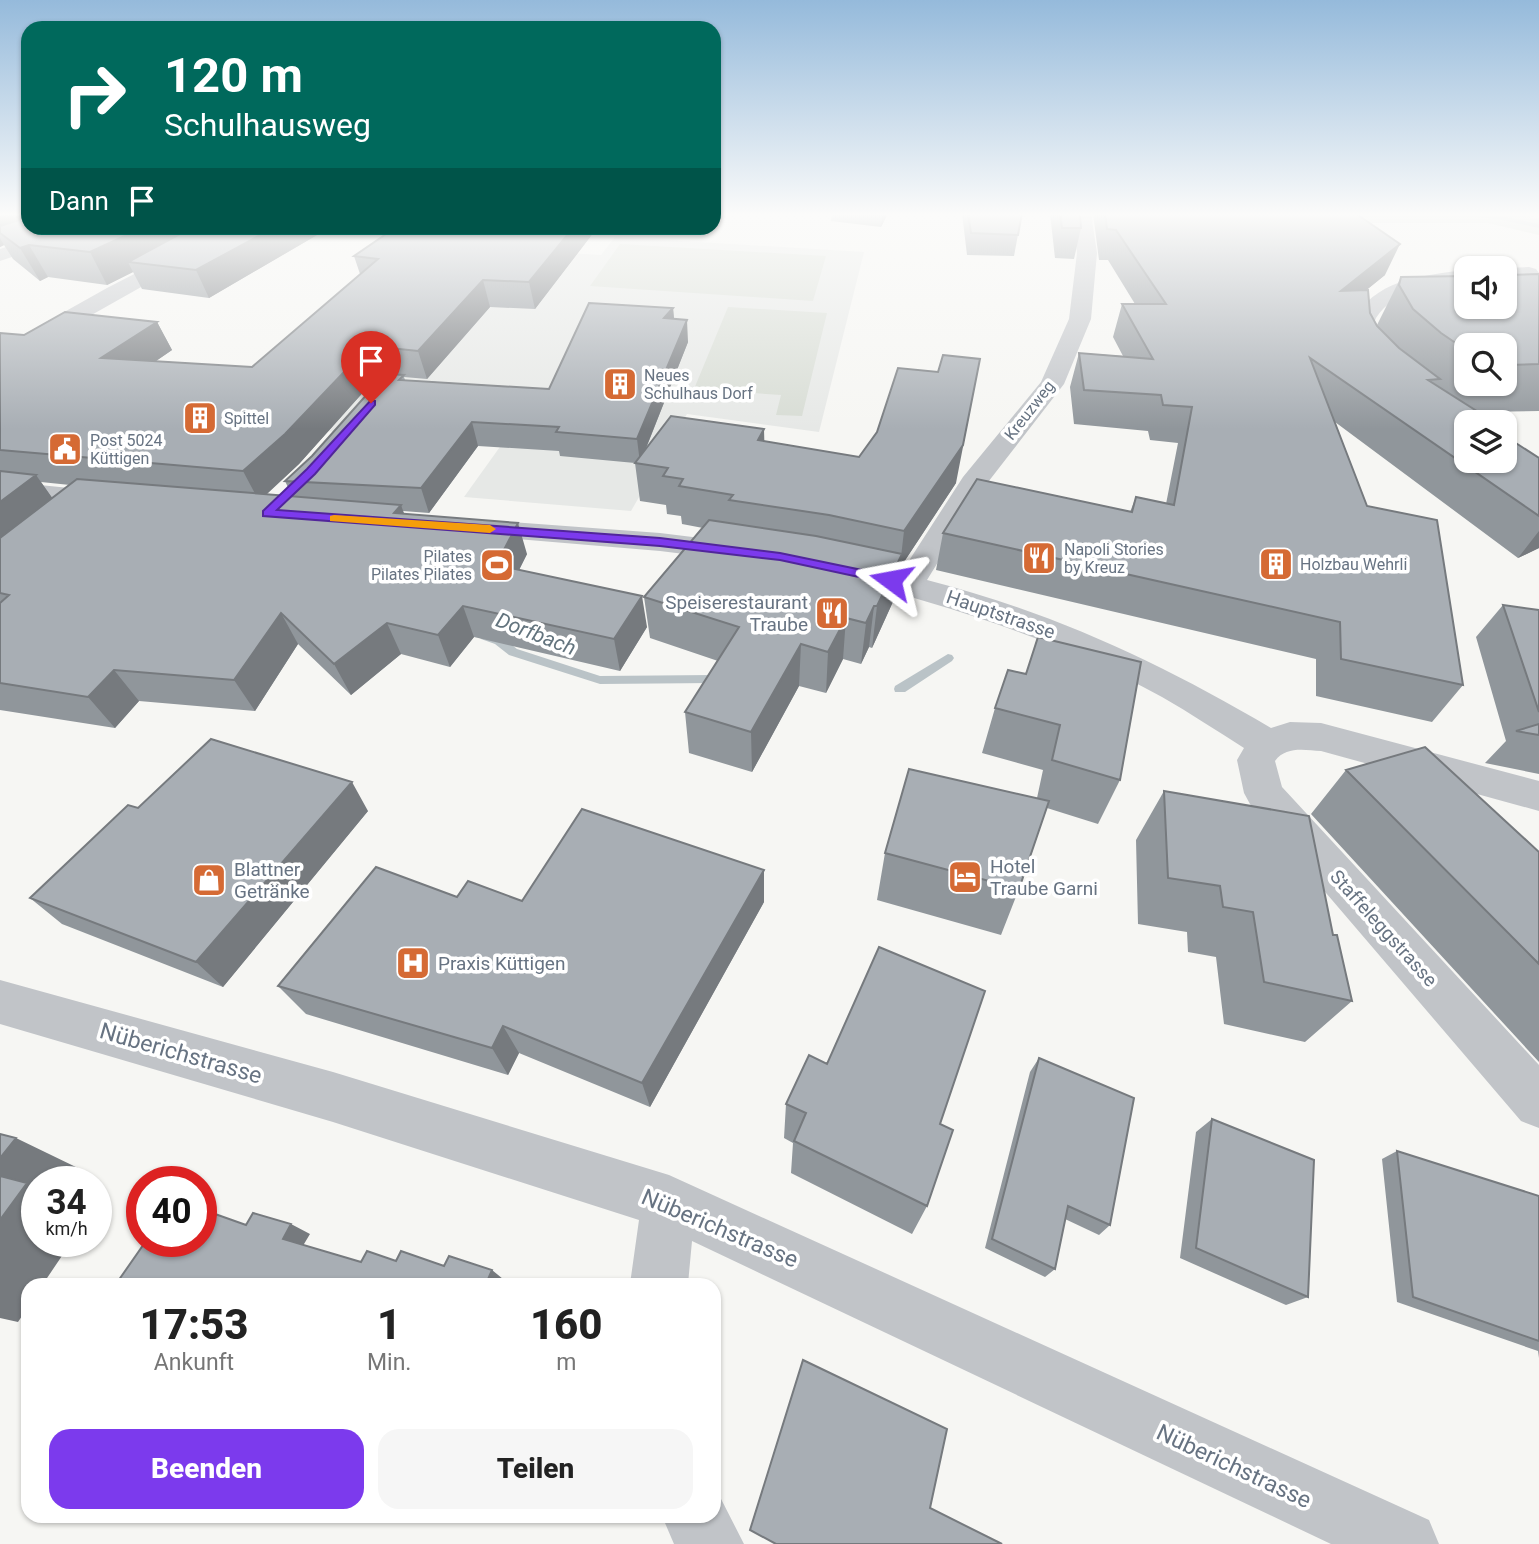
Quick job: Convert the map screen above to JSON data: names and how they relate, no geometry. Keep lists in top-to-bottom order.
{
  "streets": {
    "street": [
      "Kreuzweg",
      "Hauptstrasse",
      "Staffeleggstrasse",
      "Nüberichstrasse"
    ]
  },
  "crossings": [
    ["Kreuzweg", "Hauptstrasse"],
    ["Hauptstrasse", "Staffeleggstrasse"]
  ],
  "water": ["Dorfbach"],
  "places": {
    "building": ["Neues Schulhaus Dorf", "Spittel", "Holzbau Wehrli"],
    "public building": ["Post 5024 Küttigen"],
    "restaurant": ["Napoli Stories by Kreuz", "Speiserestaurant Traube"],
    "sports": ["Pilates Pilates Pilates"],
    "hotel": ["Hotel Traube Garni"],
    "shop": ["Blattner Getränke"],
    "hospital": ["Praxis Küttigen"]
  },
  "page": {
    "turn": ["120 m", "Schulhausweg"],
    "then": "Dann",
    "speed": "34 km/h",
    "limit": "40",
    "eta": [
      "17:53",
      "Ankunft",
      "1",
      "Min.",
      "160",
      "m"
    ],
    "buttons": ["Beenden", "Teilen"]
  }
}
